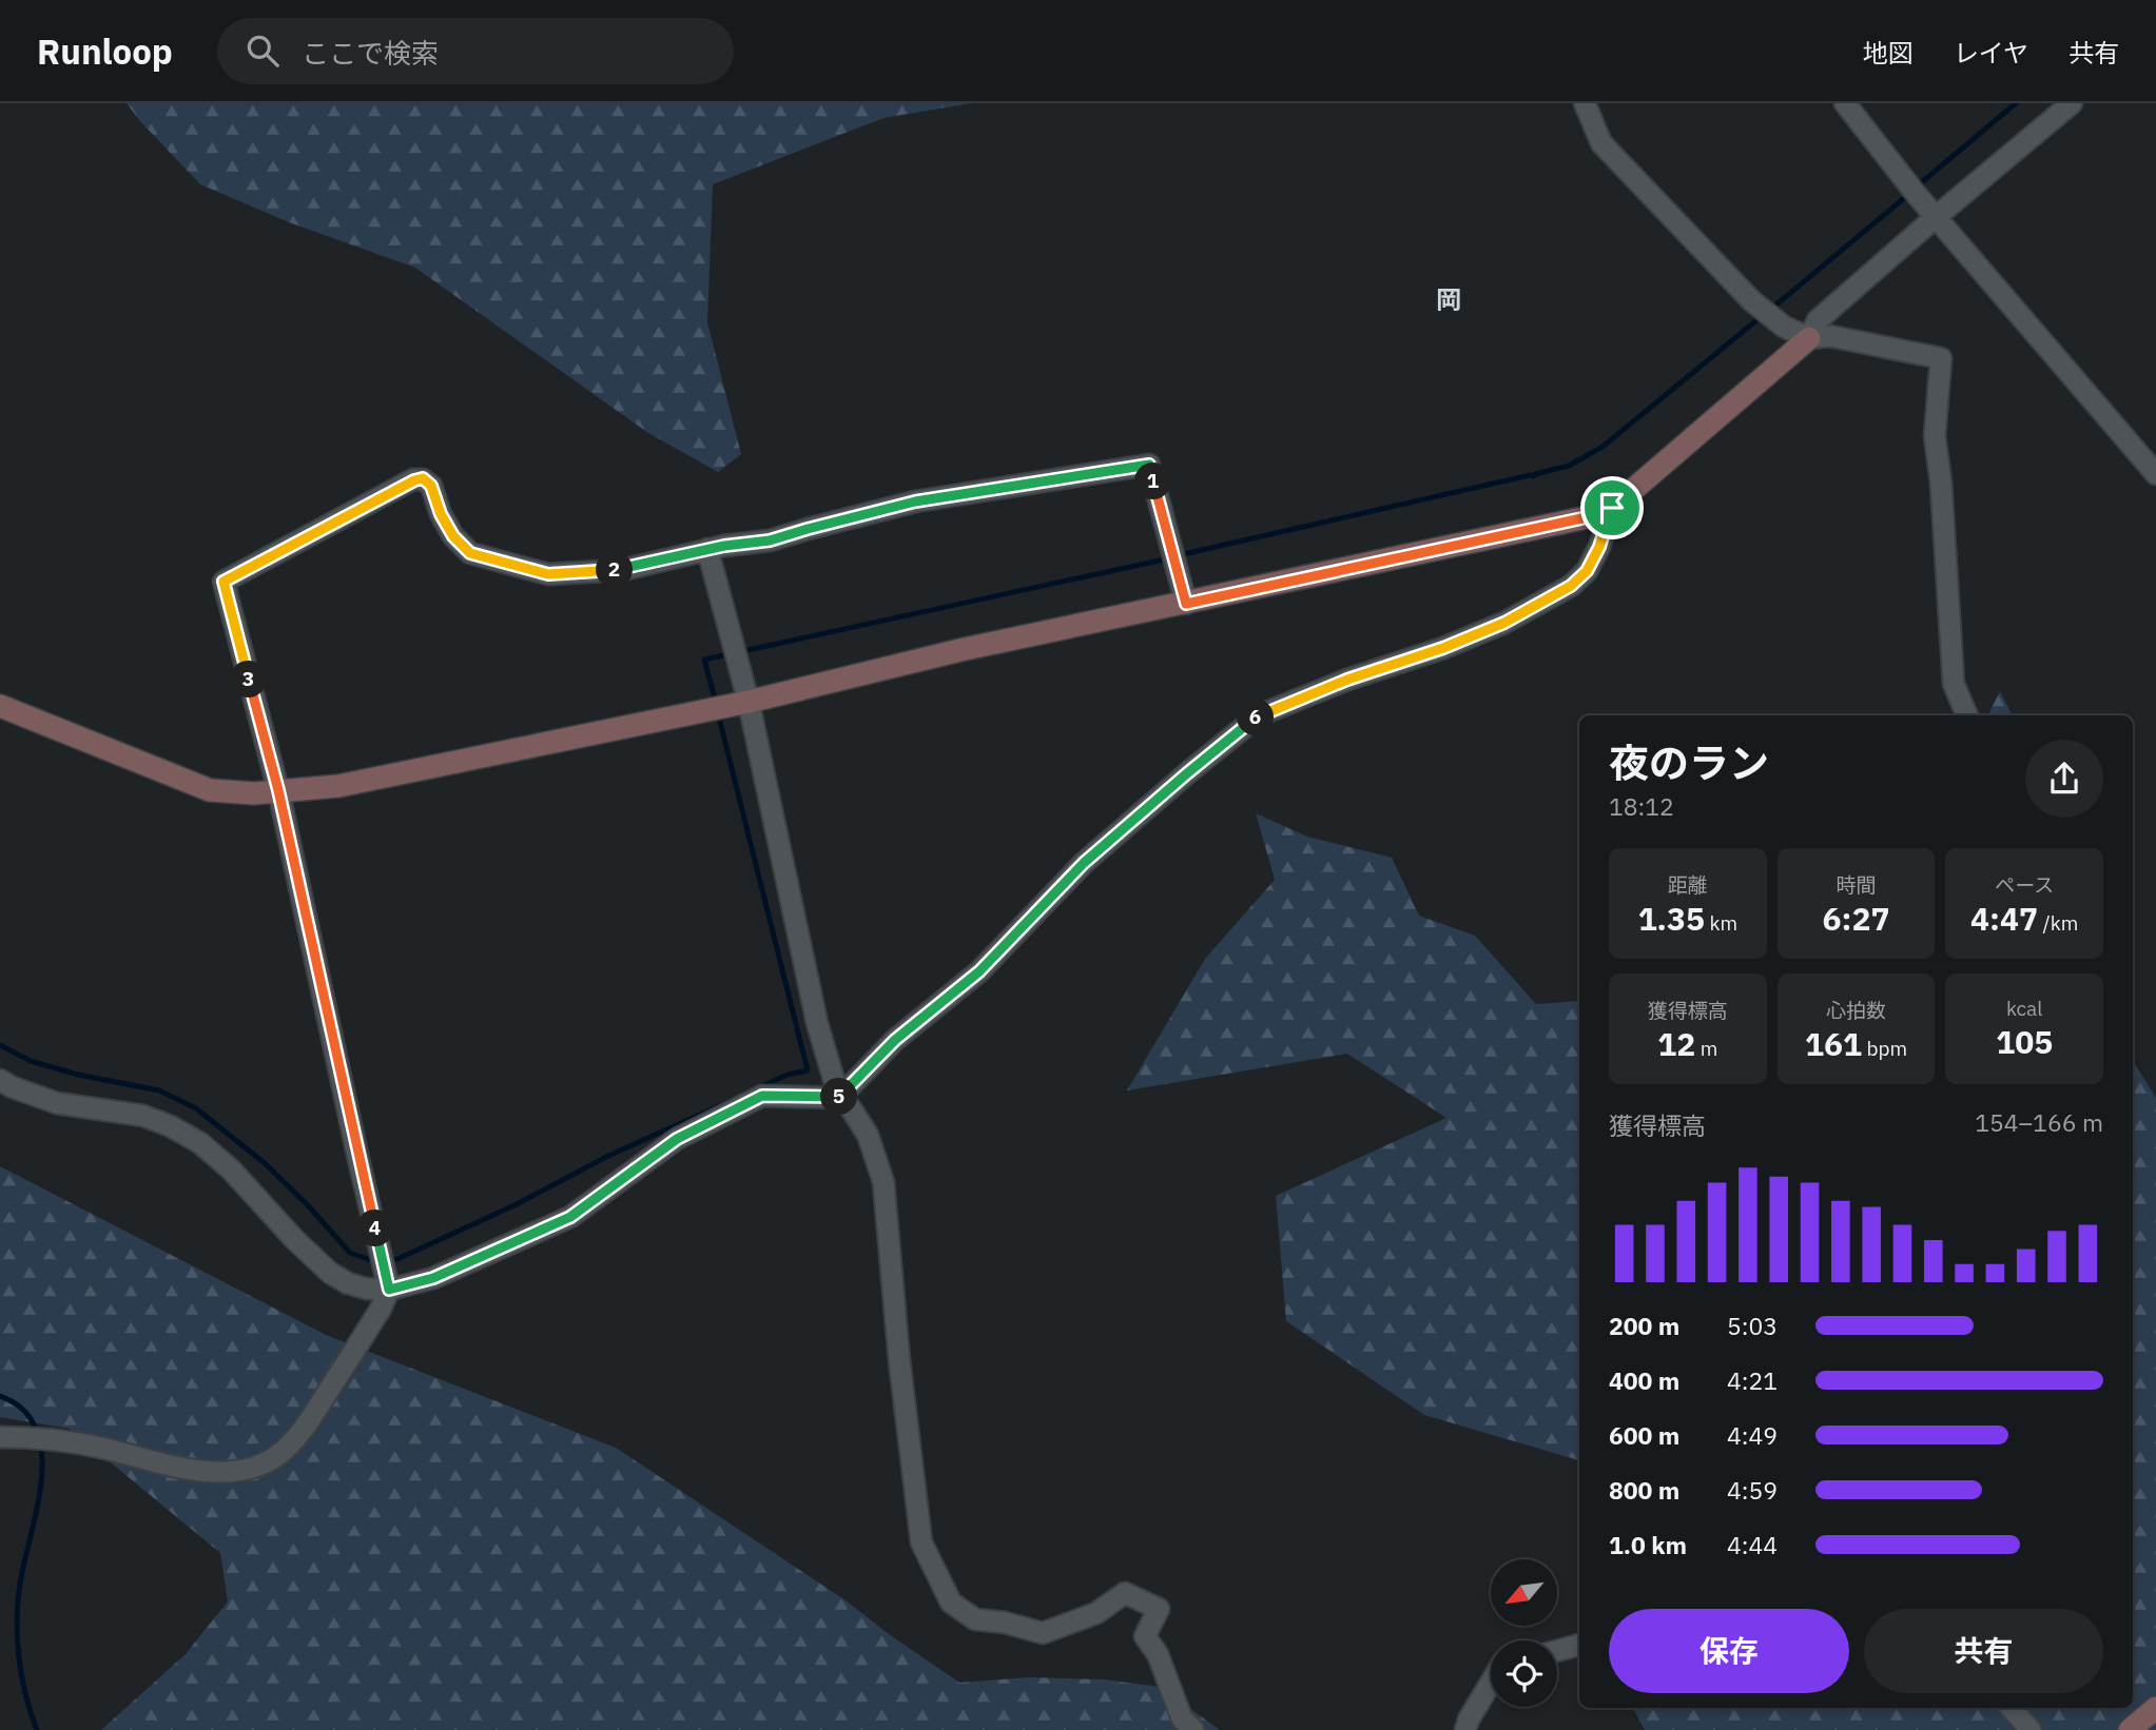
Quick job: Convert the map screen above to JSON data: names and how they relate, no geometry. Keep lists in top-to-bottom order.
{
  "districts": ["岡"],
  "north": "bottom left",
  "page": {
    "header": "Runloop",
    "search": "ここで検索",
    "nav": ["地図", "レイヤ", "共有"],
    "pins": [
      "1",
      "2",
      "3",
      "6",
      "5",
      "4"
    ],
    "heading": ["夜のラン", "18:12"],
    "stats": [
      ["距離", "1.35 km"],
      ["時間", "6:27"],
      ["ペース", "4:47 /km"],
      ["獲得標高", "12 m"],
      ["心拍数", "161 bpm"],
      ["kcal", "105"]
    ],
    "chart": ["獲得標高", "154–166 m"],
    "list": [
      {
        "name": "200 m",
        "note": "5:03"
      },
      {
        "name": "400 m",
        "note": "4:21"
      },
      {
        "name": "600 m",
        "note": "4:49"
      },
      {
        "name": "800 m",
        "note": "4:59"
      },
      {
        "name": "1.0 km",
        "note": "4:44"
      }
    ],
    "buttons": ["保存", "共有"]
  }
}
